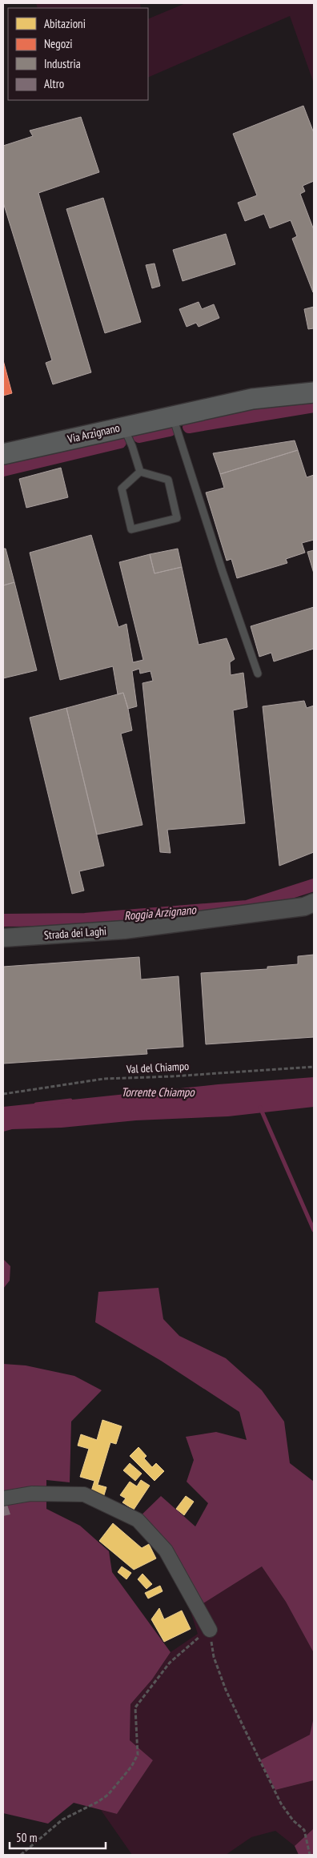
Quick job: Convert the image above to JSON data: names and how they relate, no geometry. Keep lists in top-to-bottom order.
{
  "streets": {
    "main road": ["Via Arzignano"],
    "street": ["Strada dei Laghi"],
    "path": ["Val del Chiampo"]
  },
  "water": ["Roggia Arzignano", "Torrente Chiampo"],
  "legend": [
    "Abitazioni",
    "Negozi",
    "Industria",
    "Altro"
  ],
  "scale_bar": "50 m"
}
